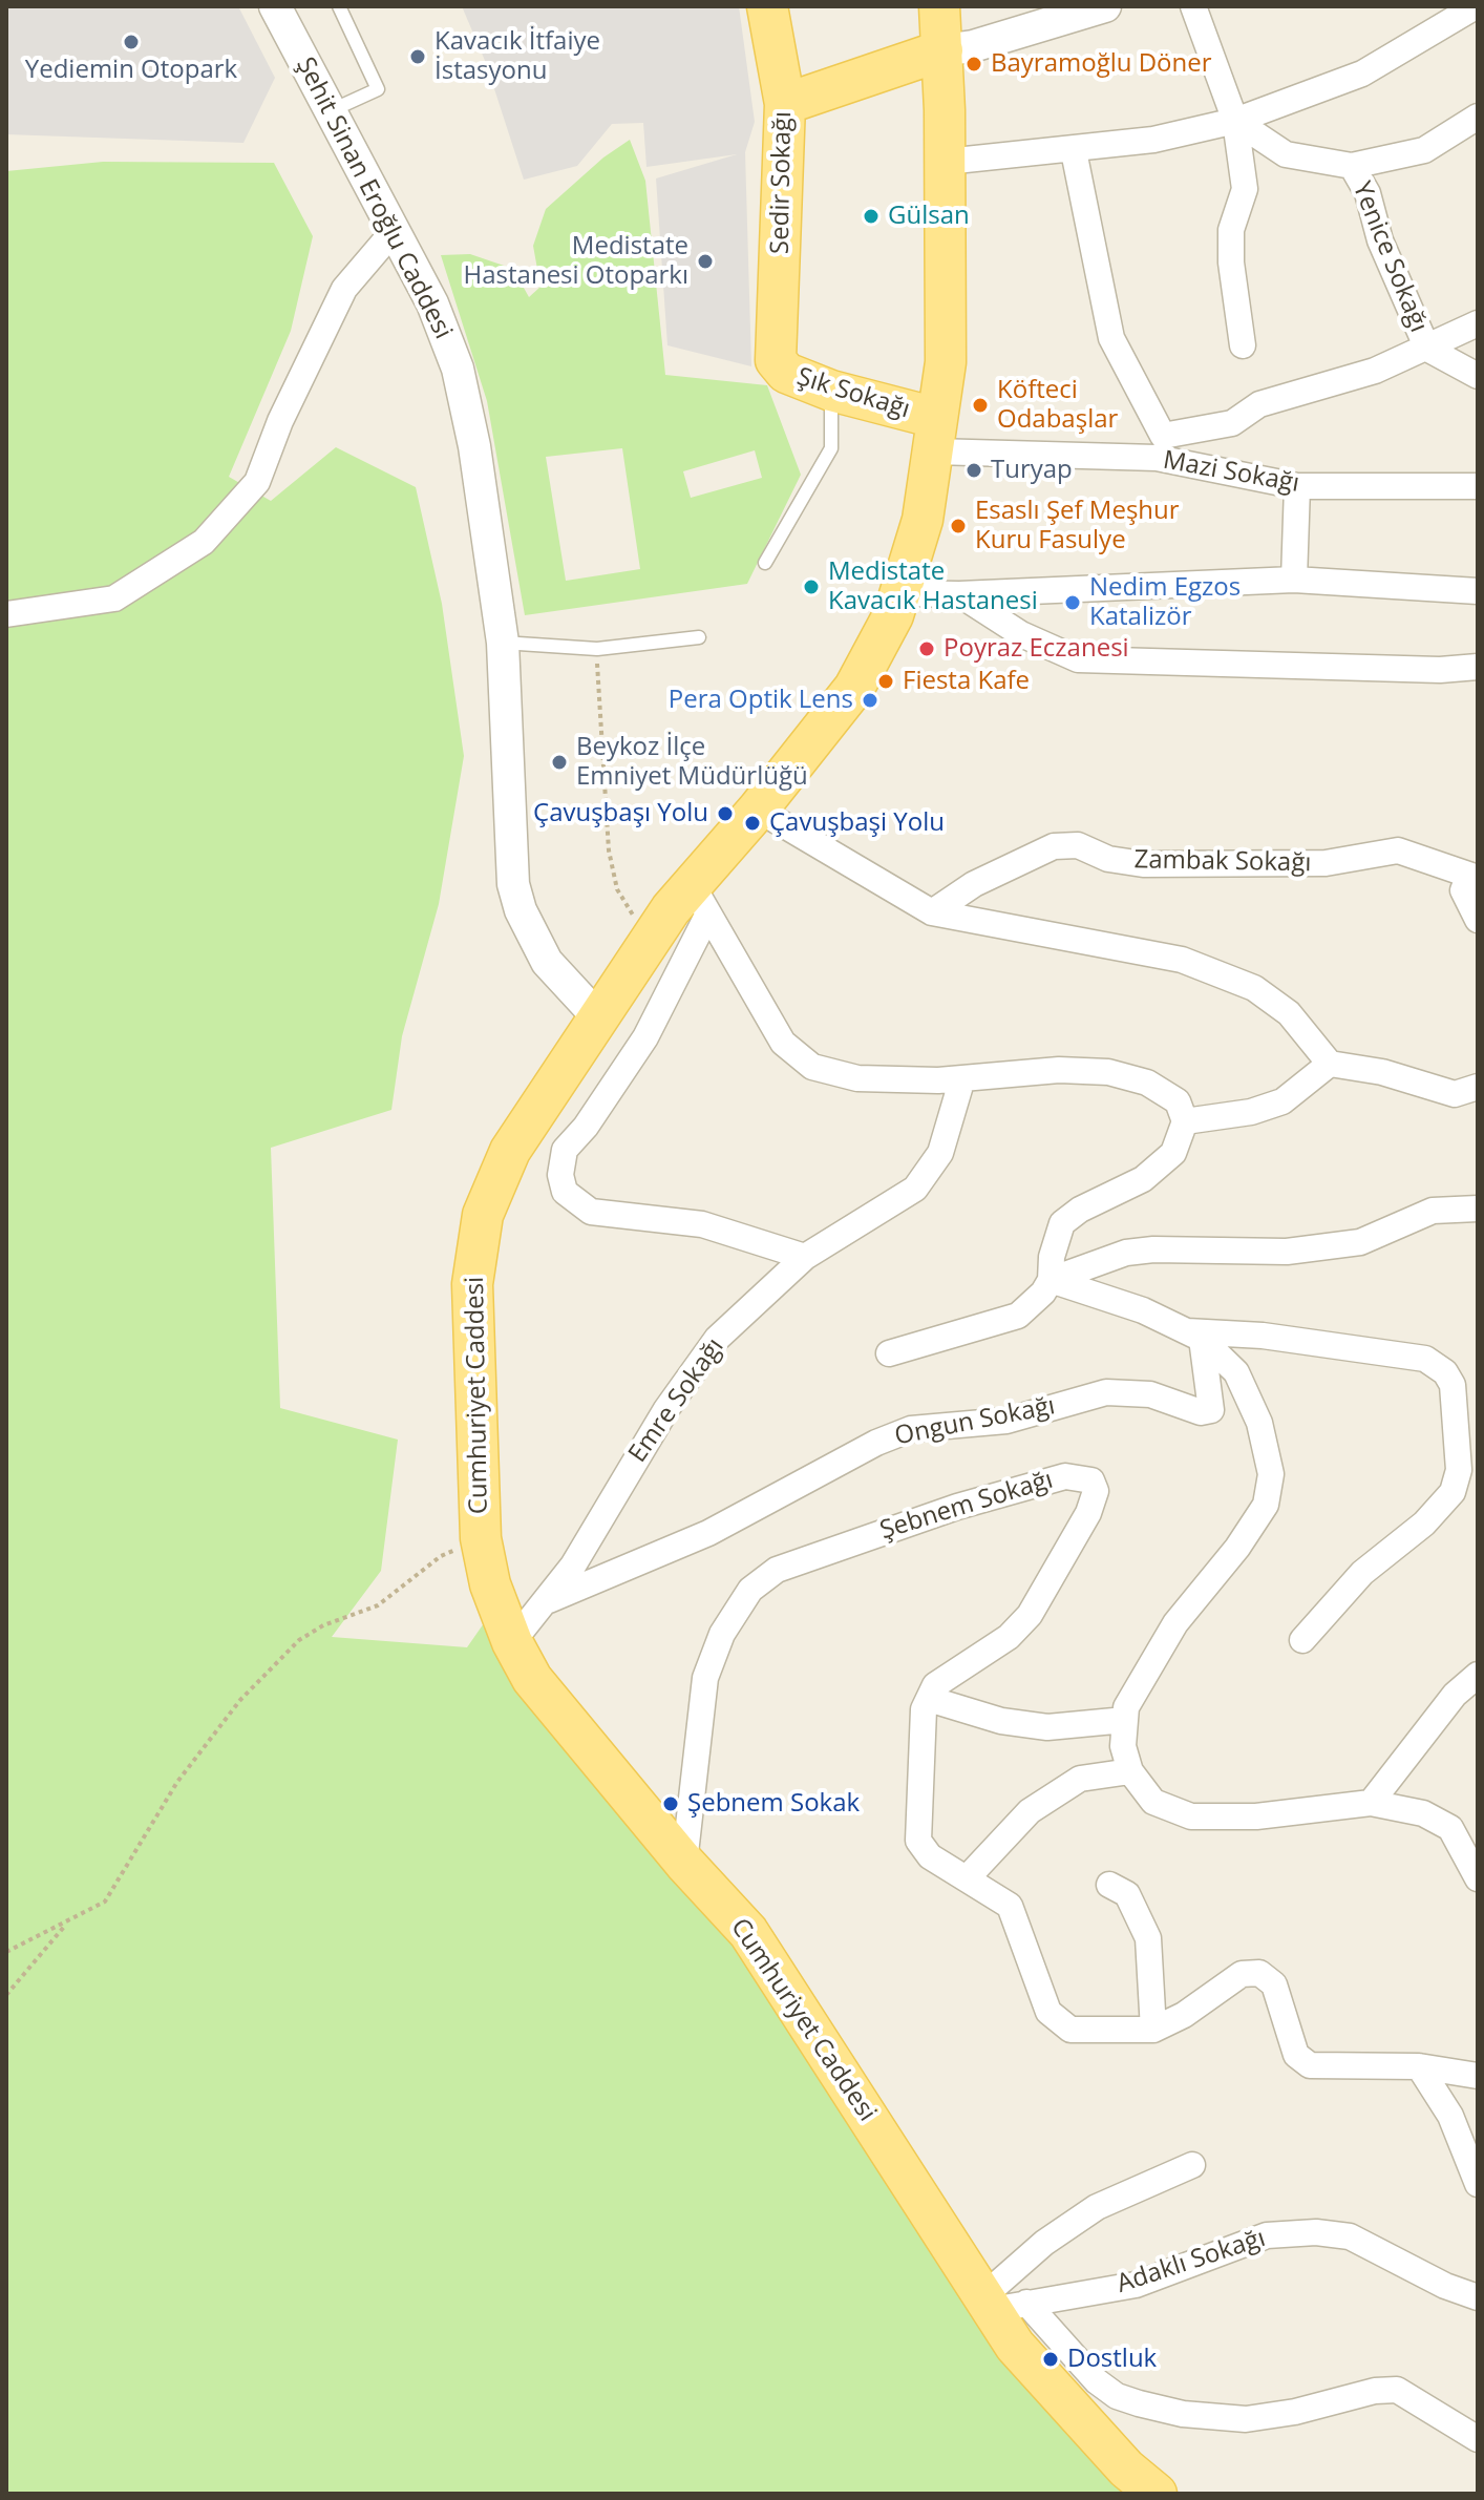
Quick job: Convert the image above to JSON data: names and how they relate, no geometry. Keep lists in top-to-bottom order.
{
  "streets": {
    "main road": ["Sedir Sokağı", "Şık Sokağı", "Cumhuriyet Caddesi"],
    "street": [
      "Şehit Sinan Eroğlu Caddesi",
      "Yenice Sokağı",
      "Mazi Sokağı",
      "Zambak Sokağı",
      "Emre Sokağı",
      "Ongun Sokağı",
      "Şebnem Sokağı",
      "Adaklı Sokağı"
    ]
  },
  "crossings": [
    ["Sedir Sokağı", "Şık Sokağı"],
    ["Şehit Sinan Eroğlu Caddesi", "Cumhuriyet Caddesi"],
    ["Şık Sokağı", "Mazi Sokağı"],
    ["Şık Sokağı", "Cumhuriyet Caddesi"],
    ["Mazi Sokağı", "Cumhuriyet Caddesi"],
    ["Cumhuriyet Caddesi", "Emre Sokağı"],
    ["Cumhuriyet Caddesi", "Şebnem Sokağı"],
    ["Cumhuriyet Caddesi", "Adaklı Sokağı"],
    ["Emre Sokağı", "Ongun Sokağı"]
  ],
  "places": [
    "Yediemin Otopark",
    "Kavacık İtfaiye İstasyonu",
    "Bayramoğlu Döner",
    "Gülsan",
    "Medistate Hastanesi Otoparkı",
    "Köfteci Odabaşlar",
    "Turyap",
    "Esaslı Şef Meşhur Kuru Fasulye",
    "Medistate Kavacık Hastanesi",
    "Nedim Egzos Katalizör",
    "Poyraz Eczanesi",
    "Fiesta Kafe",
    "Pera Optik Lens",
    "Beykoz İlçe Emniyet Müdürlüğü",
    "Çavuşbaşı Yolu",
    "Çavuşbaşi Yolu",
    "Şebnem Sokak",
    "Dostluk"
  ]
}
